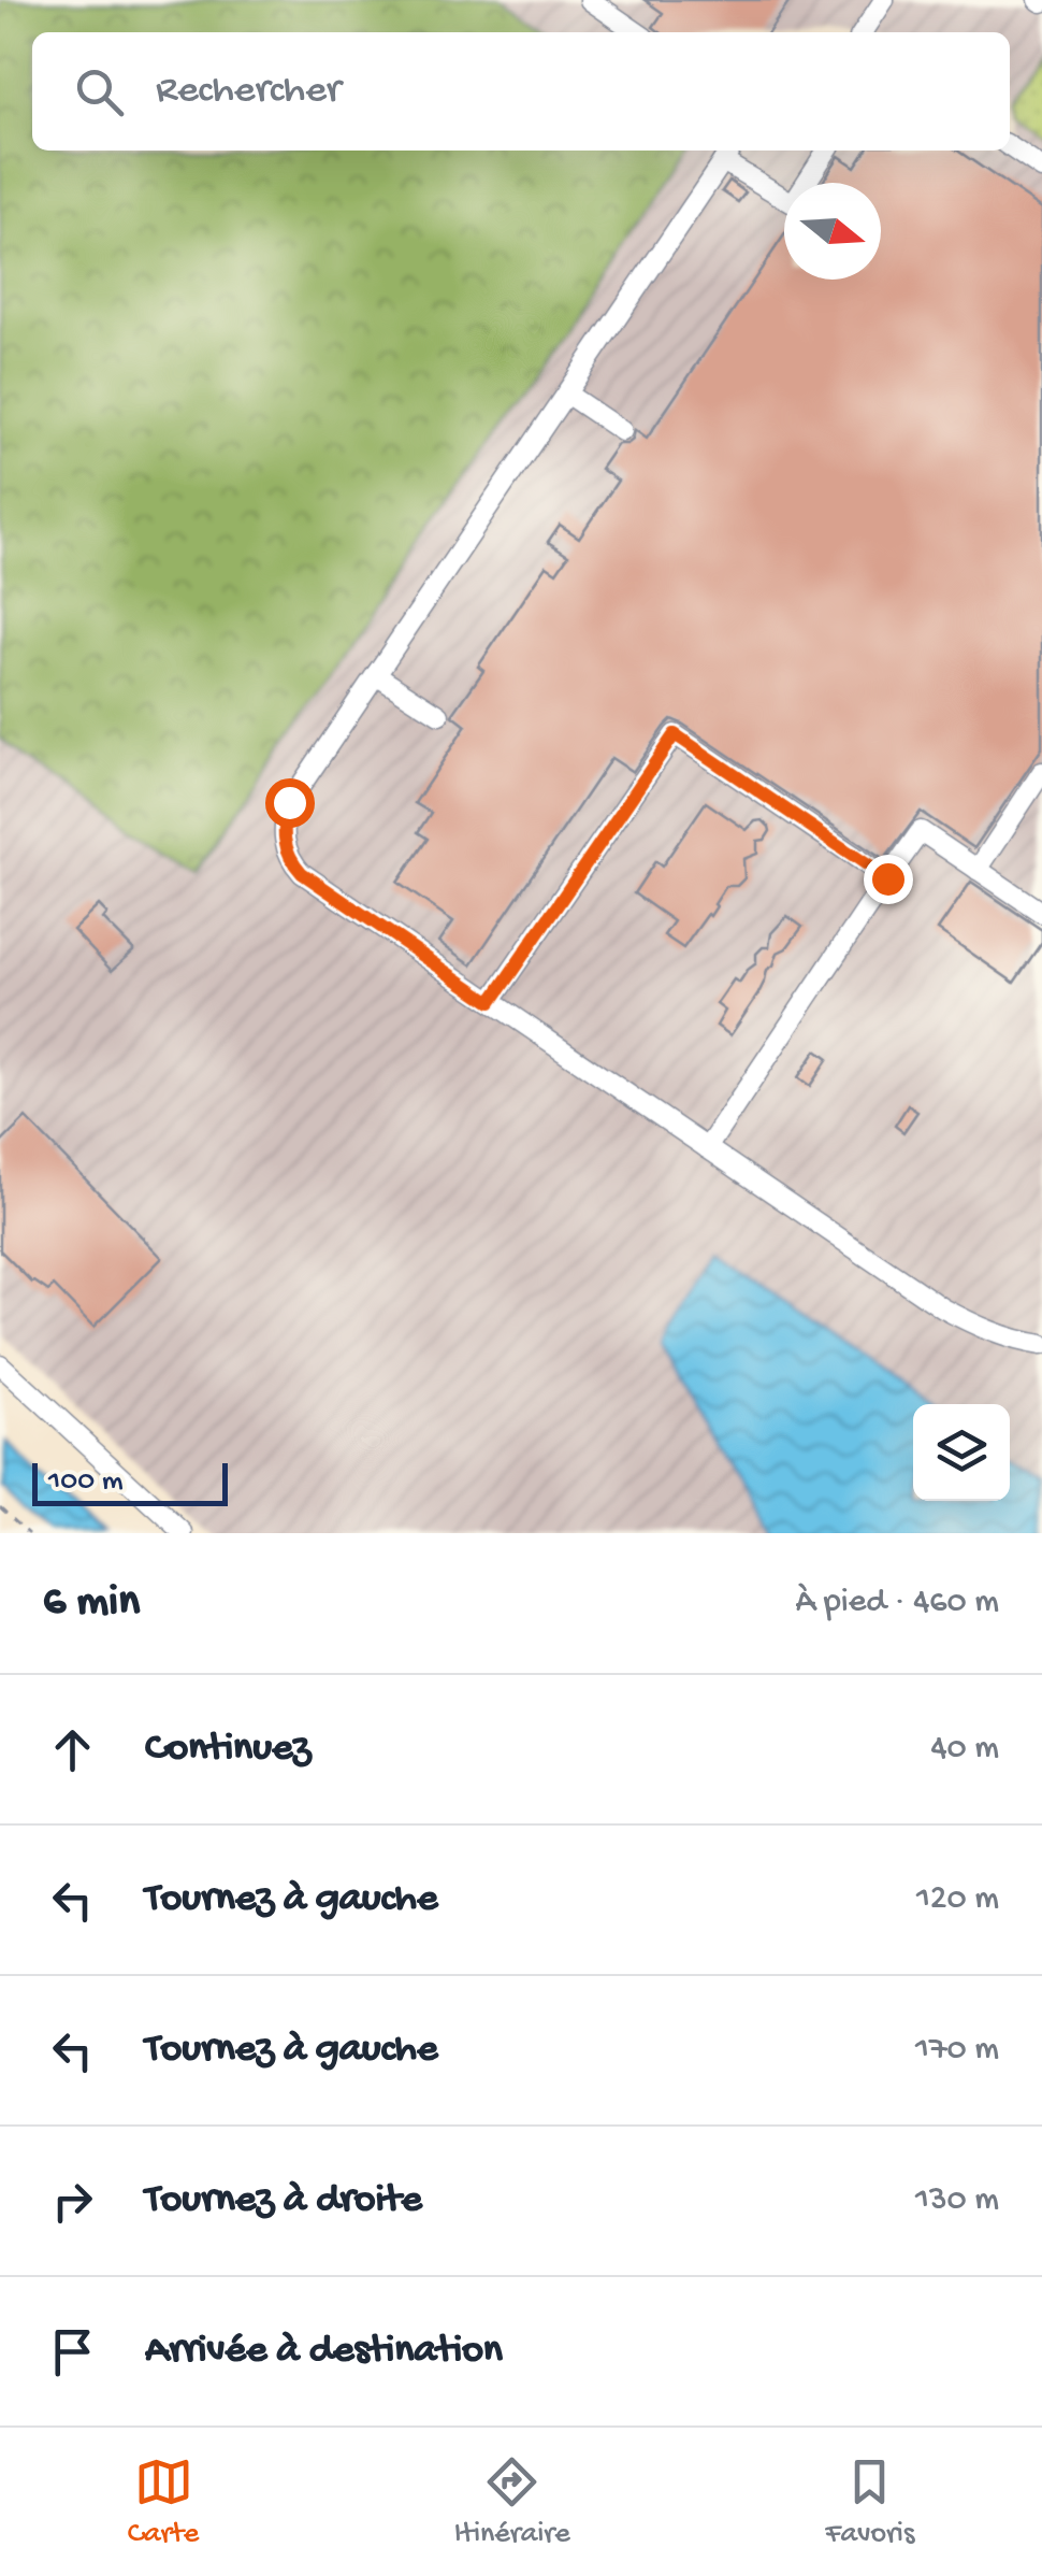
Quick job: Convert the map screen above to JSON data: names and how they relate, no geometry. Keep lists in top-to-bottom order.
{
  "scale_bar": "100 m",
  "north": "right",
  "page": {
    "search": "Rechercher",
    "scale": "100 m",
    "heading": ["6 min", "À pied · 460 m"],
    "list": [
      ["Continuez", "40 m"],
      ["Tournez à gauche", "120 m"],
      ["Tournez à gauche", "170 m"],
      ["Tournez à droite", "130 m"],
      "Arrivée à destination"
    ],
    "nav": ["Carte", "Itinéraire", "Favoris"]
  }
}
